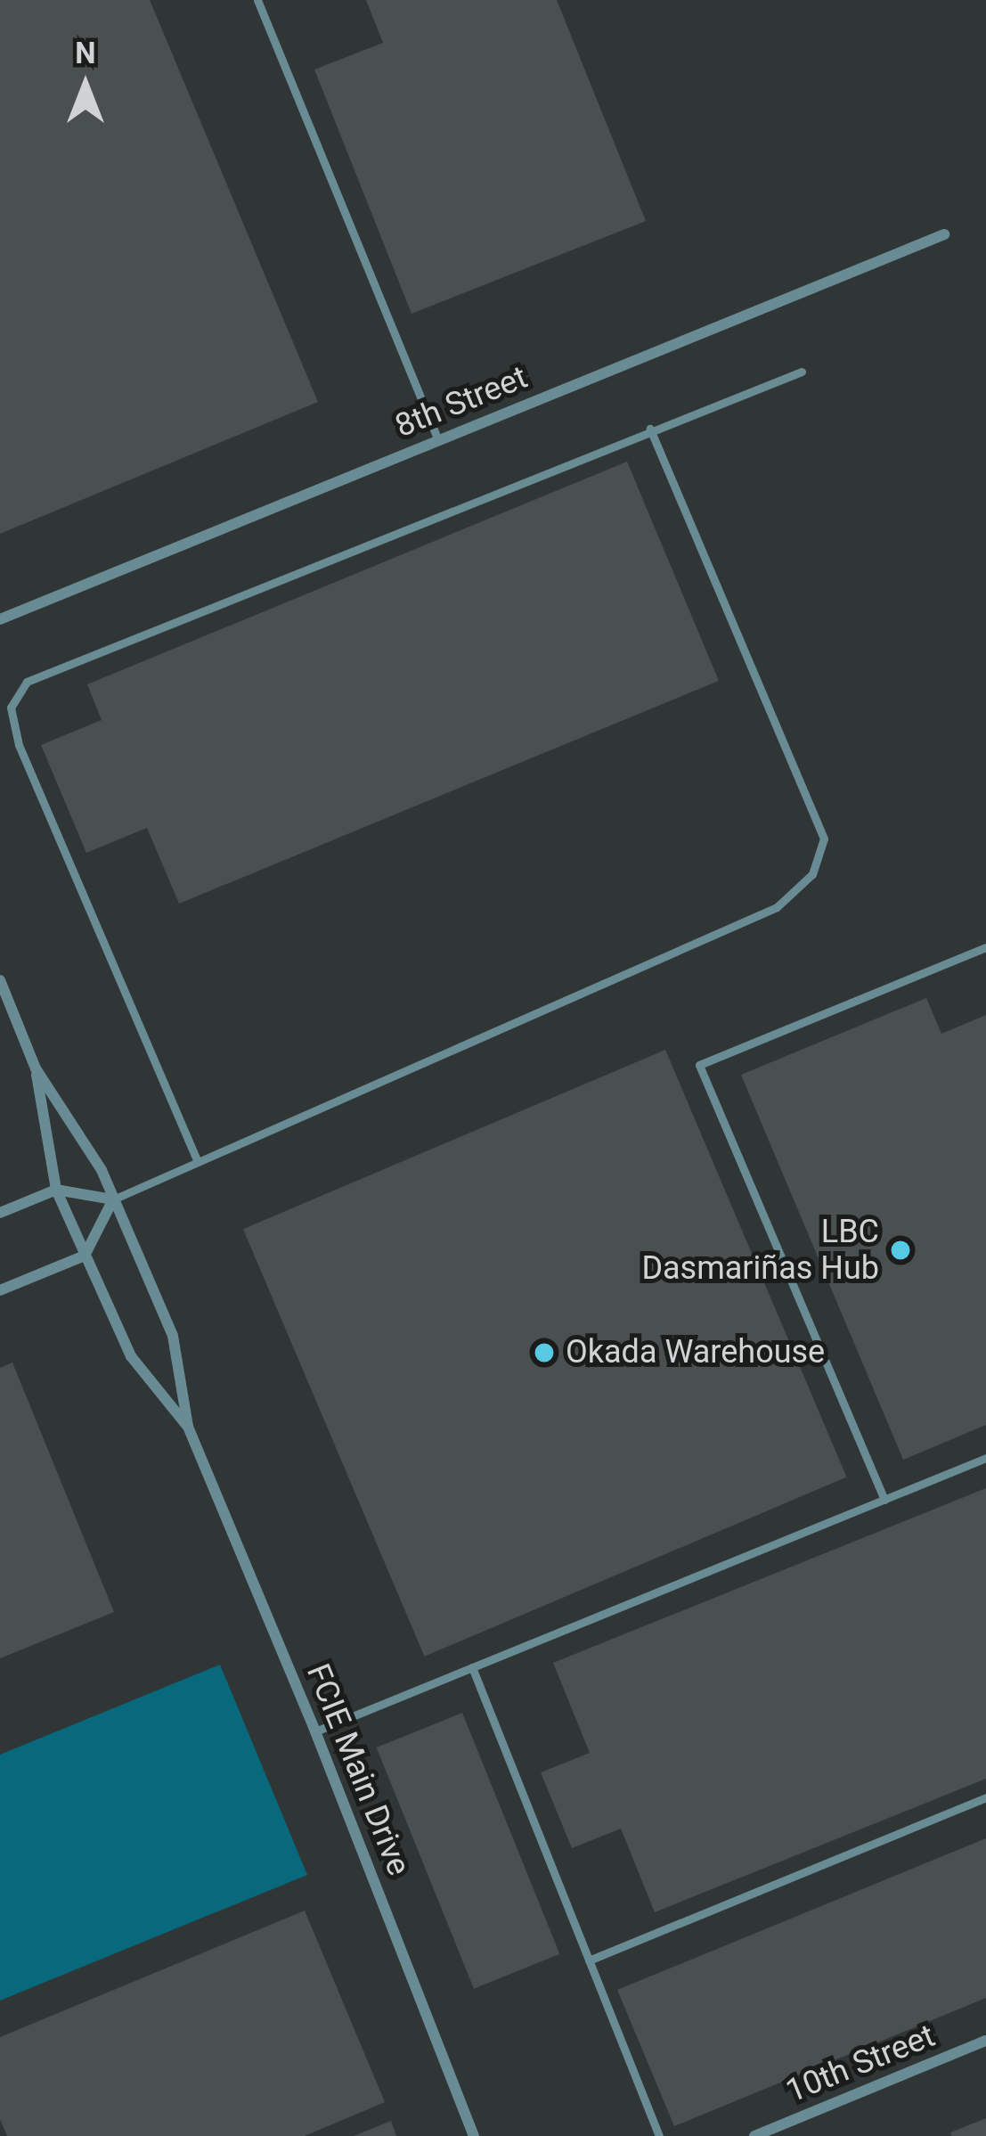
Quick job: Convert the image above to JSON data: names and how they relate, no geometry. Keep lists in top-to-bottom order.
{
  "streets": {
    "street": ["8th Street", "FCIE Main Drive", "10th Street"]
  },
  "places": ["LBC Dasmariñas Hub", "Okada Warehouse"],
  "north": "top"
}
